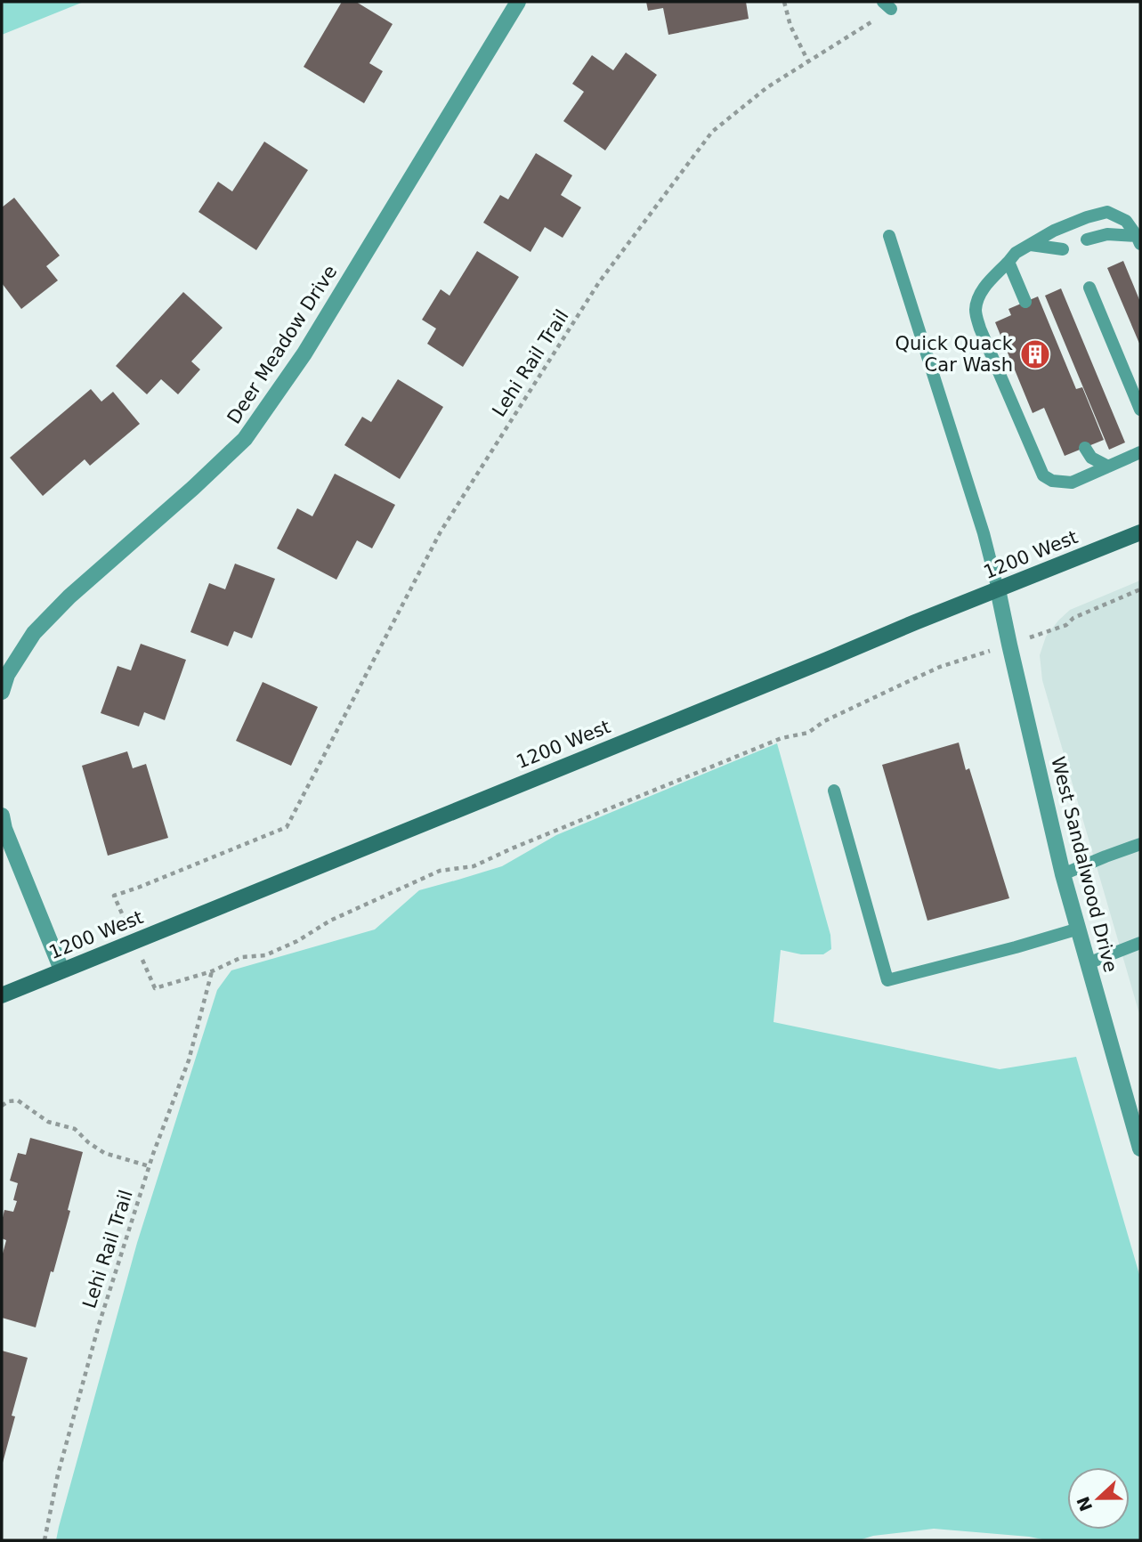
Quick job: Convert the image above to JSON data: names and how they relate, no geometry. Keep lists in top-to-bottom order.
{
  "streets": {
    "main road": ["1200 West"],
    "street": ["Deer Meadow Drive", "West Sandalwood Drive"],
    "path": ["Lehi Rail Trail"]
  },
  "crossings": [
    ["1200 West", "West Sandalwood Drive"]
  ],
  "places": {
    "building": ["Quick Quack Car Wash"]
  },
  "north": "left"
}
